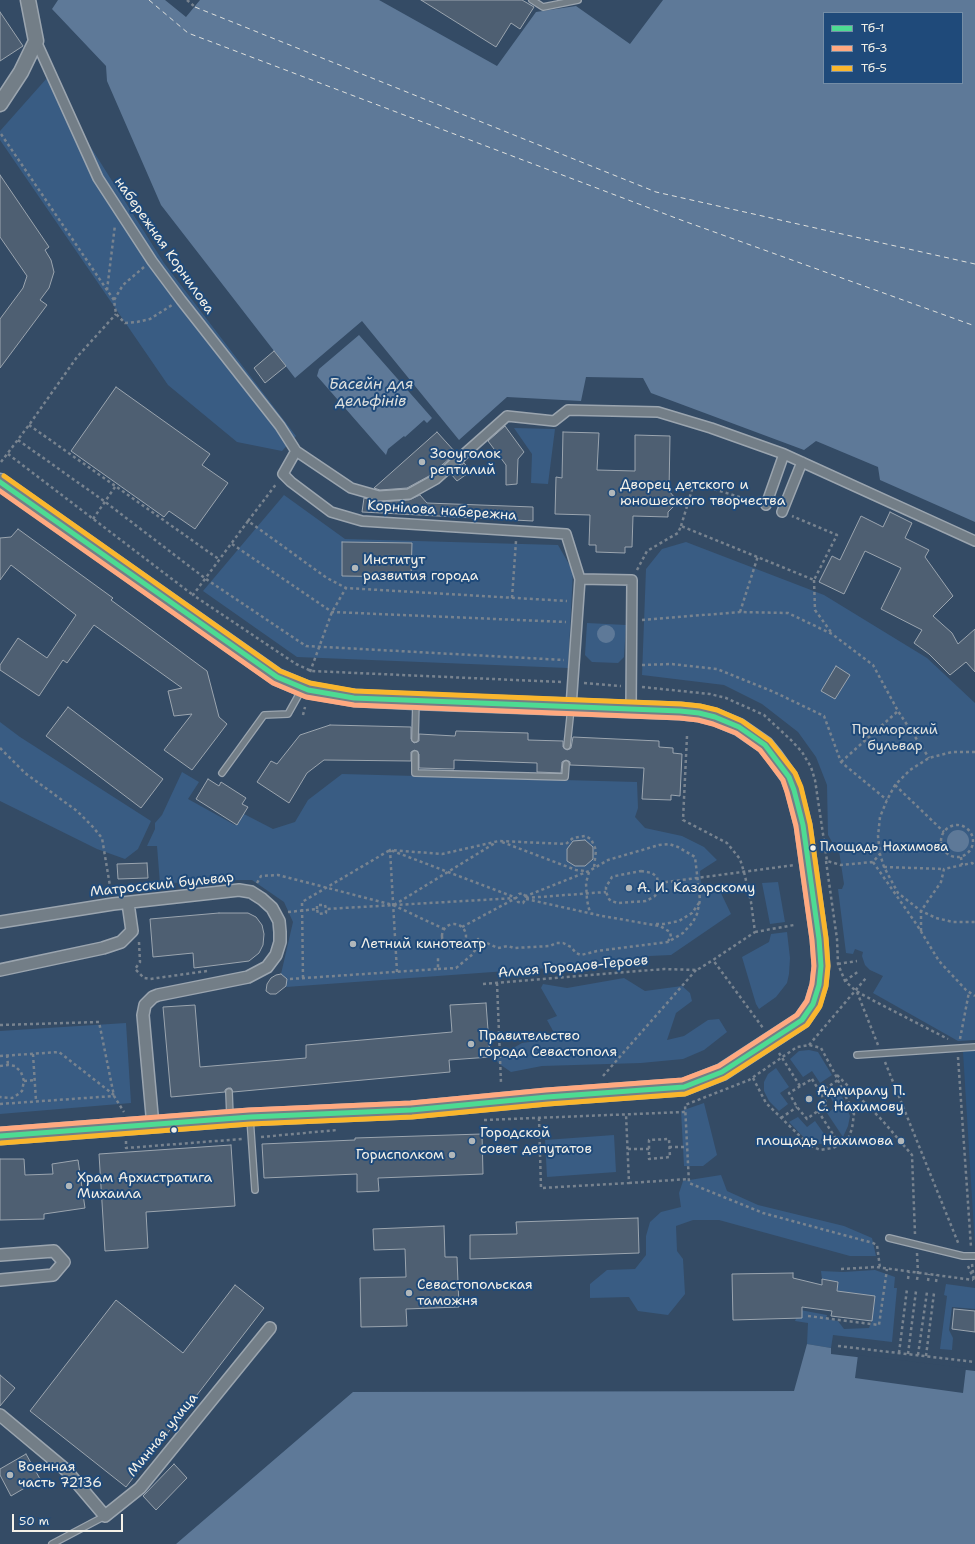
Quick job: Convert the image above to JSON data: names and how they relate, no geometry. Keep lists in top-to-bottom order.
{
  "streets": {
    "street": [
      "набережная Корнилова",
      "Корнілова набережна",
      "Матросский бульвар",
      "Минная улица"
    ],
    "path": ["Аллея Городов-Героев"]
  },
  "crossings": [
    ["набережная Корнилова", "Корнілова набережна"]
  ],
  "water": ["Басейн для дельфiнiв"],
  "parks": ["Приморский бульвар"],
  "places": [
    "Зооуголок рептилий",
    "Дворец детского и юношеского творчества",
    "Институт развития города",
    "Площадь Нахимова",
    "А. И. Казарскому",
    "Летний кинотеатр",
    "Правительство города Севастополя",
    "Адмиралу П. С. Нахимову",
    "Городской совет депутатов",
    "площадь Нахимова",
    "Горисполком",
    "Храм Архистратига Михаила",
    "Севастопольская таможня",
    "Военная часть 72136"
  ],
  "lines": ["transit line Тб-5", "transit line Тб-1", "transit line Тб-3"],
  "legend": ["Тб-1", "Тб-3", "Тб-5"],
  "scale_bar": "50 m"
}
